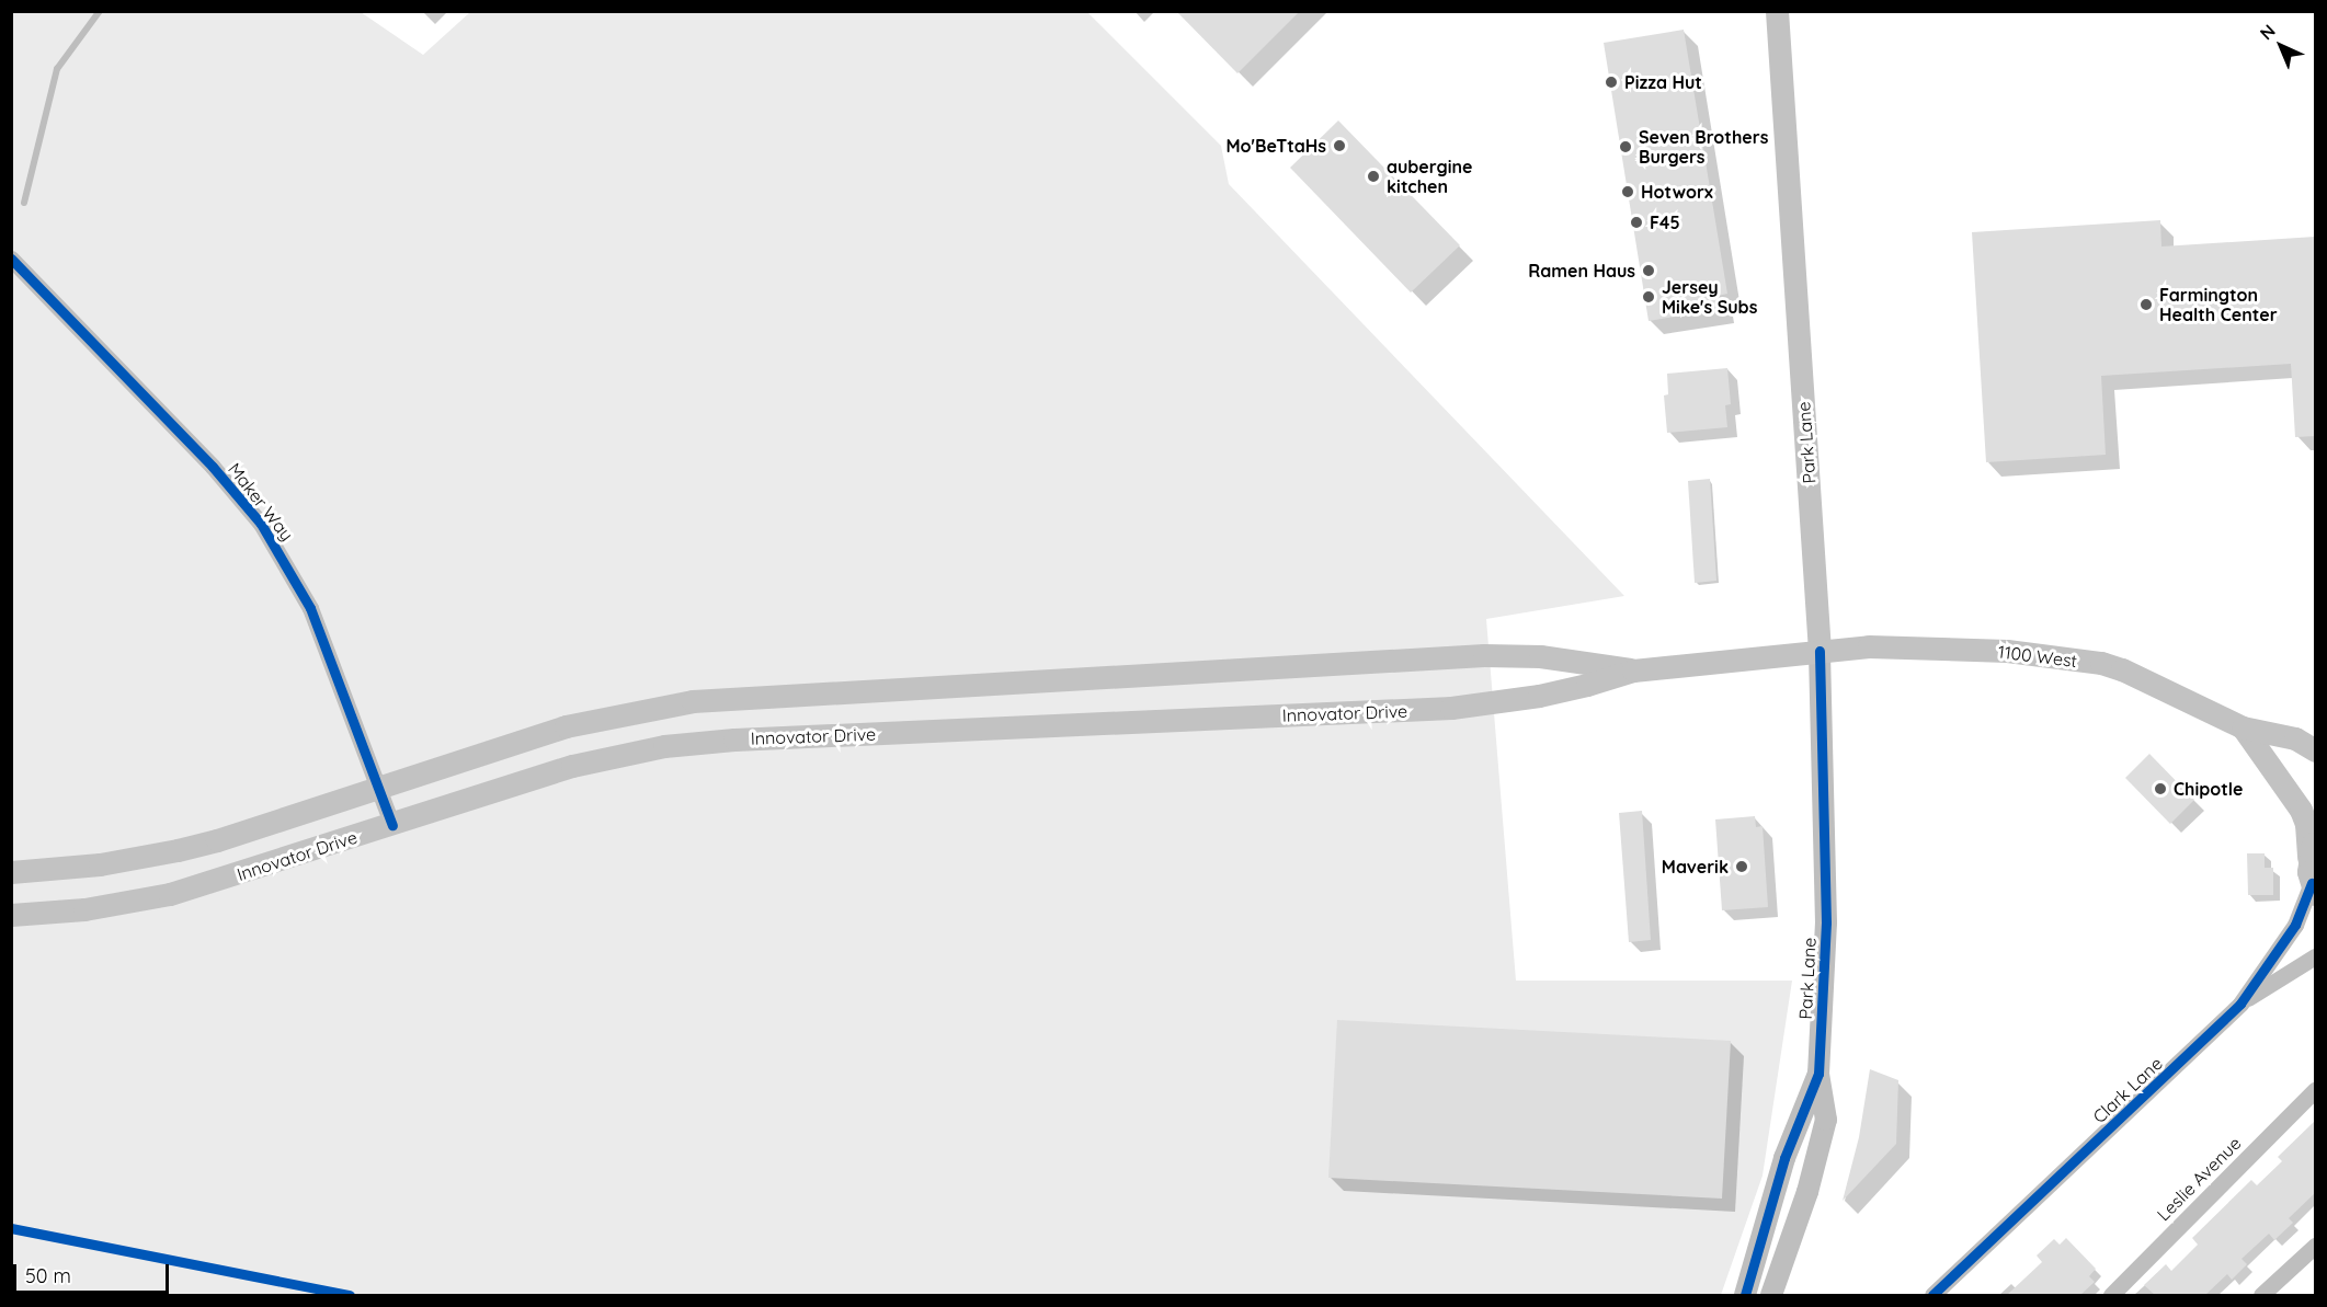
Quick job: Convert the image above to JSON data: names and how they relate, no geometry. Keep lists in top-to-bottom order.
{
  "streets": {
    "main road": ["Park Lane", "1100 West", "Innovator Drive"],
    "street": ["Maker Way", "Clark Lane", "Leslie Avenue"]
  },
  "crossings": [
    ["Park Lane", "1100 West"],
    ["Park Lane", "Innovator Drive"],
    ["Maker Way", "Innovator Drive"],
    ["1100 West", "Innovator Drive"],
    ["1100 West", "Clark Lane"]
  ],
  "places": [
    "Pizza Hut",
    "Mo'BeTtaHs",
    "Seven Brothers Burgers",
    "aubergine kitchen",
    "Hotworx",
    "F45",
    "Ramen Haus",
    "Jersey Mike's Subs",
    "Farmington Health Center",
    "Chipotle",
    "Maverik"
  ],
  "scale_bar": "50 m",
  "north": "top left"
}
